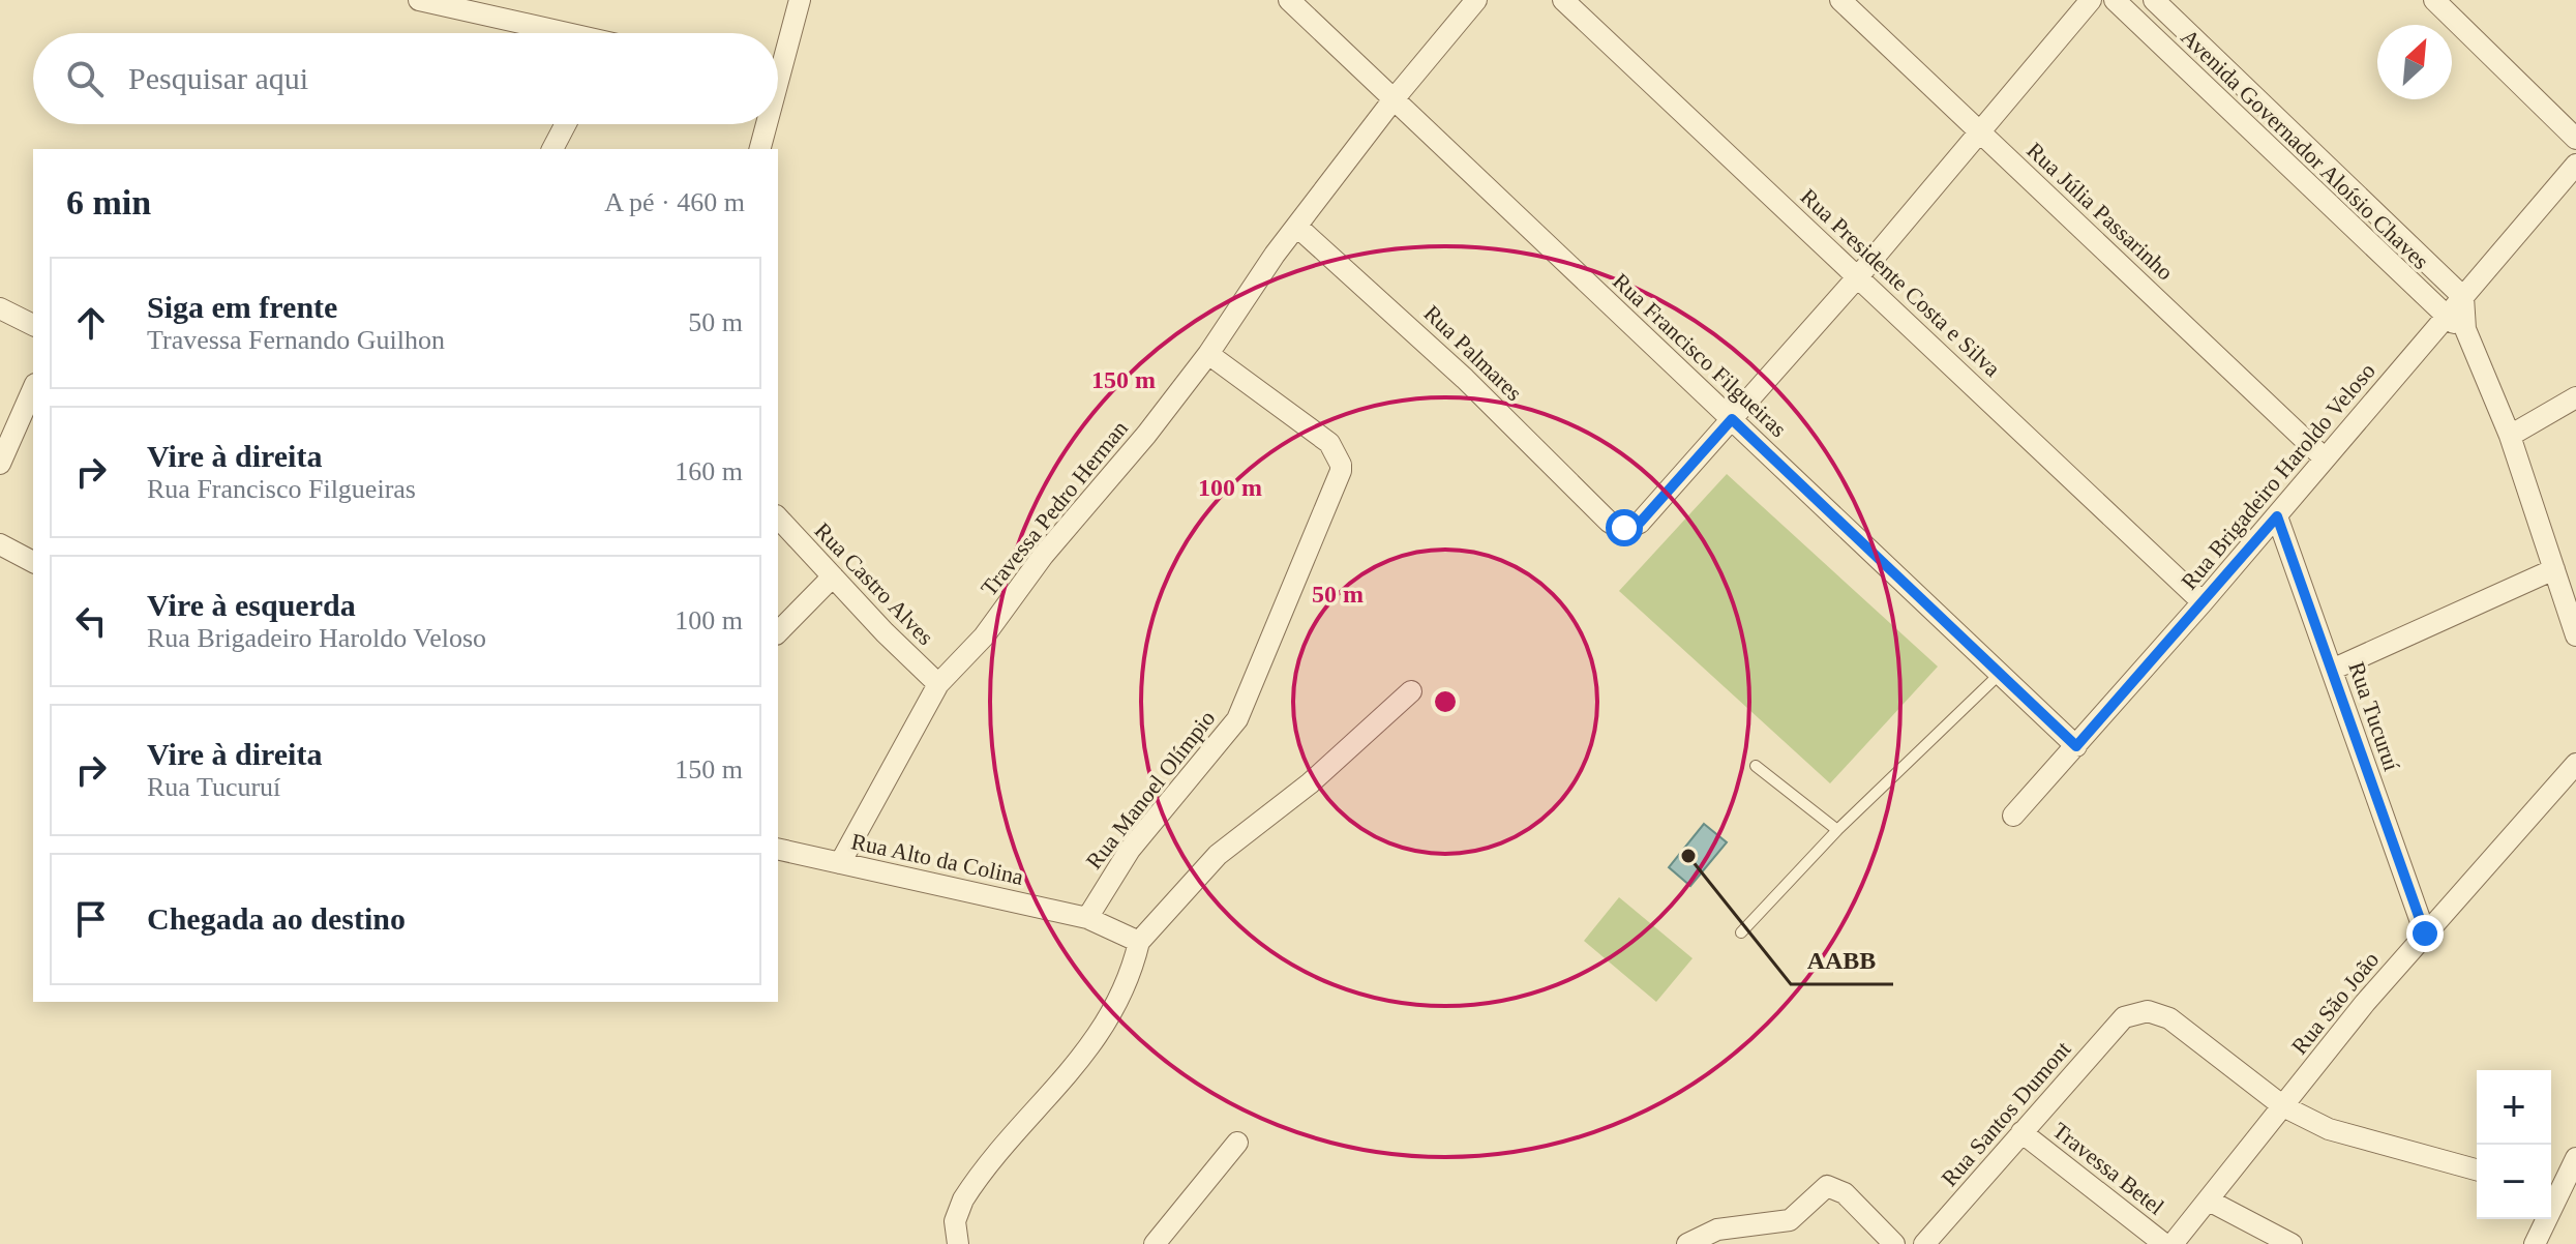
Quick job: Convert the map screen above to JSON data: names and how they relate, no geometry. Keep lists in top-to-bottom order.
{
  "streets": {
    "street": [
      "Avenida Governador Aloísio Chaves",
      "Rua Júlia Passarinho",
      "Rua Presidente Costa e Silva",
      "Rua Palmares",
      "Rua Francisco Filgueiras",
      "Rua Brigadeiro Haroldo Veloso",
      "Travessa Pedro Herman",
      "Rua Castro Alves",
      "Rua Tucuruí",
      "Rua Manoel Olímpio",
      "Rua Alto da Colina",
      "Rua São João",
      "Rua Santos Dumont",
      "Travessa Betel"
    ]
  },
  "crossings": [
    ["Avenida Governador Aloísio Chaves", "Rua Brigadeiro Haroldo Veloso"],
    ["Rua Júlia Passarinho", "Rua Brigadeiro Haroldo Veloso"],
    ["Rua Presidente Costa e Silva", "Rua Brigadeiro Haroldo Veloso"],
    ["Rua Palmares", "Rua Francisco Filgueiras"],
    ["Rua Palmares", "Travessa Pedro Herman"],
    ["Rua Francisco Filgueiras", "Rua Brigadeiro Haroldo Veloso"],
    ["Rua Francisco Filgueiras", "Travessa Pedro Herman"],
    ["Rua Brigadeiro Haroldo Veloso", "Rua Tucuruí"],
    ["Travessa Pedro Herman", "Rua Castro Alves"],
    ["Travessa Pedro Herman", "Rua Manoel Olímpio"],
    ["Travessa Pedro Herman", "Rua Alto da Colina"],
    ["Rua Tucuruí", "Rua São João"],
    ["Rua Manoel Olímpio", "Rua Alto da Colina"],
    ["Rua São João", "Rua Santos Dumont"],
    ["Rua Santos Dumont", "Travessa Betel"]
  ],
  "places": ["AABB"],
  "north": "top right",
  "page": {
    "search": "Pesquisar aqui",
    "heading": ["6 min", "A pé · 460 m"],
    "list": [
      ["Siga em frente", "Travessa Fernando Guilhon", "50 m"],
      ["Vire à direita", "Rua Francisco Filgueiras", "160 m"],
      ["Vire à esquerda", "Rua Brigadeiro Haroldo Veloso", "100 m"],
      ["Vire à direita", "Rua Tucuruí", "150 m"],
      "Chegada ao destino"
    ],
    "map_buttons": ["+", "−"]
  },
  "rings": ["150 m", "100 m", "50 m"]
}
